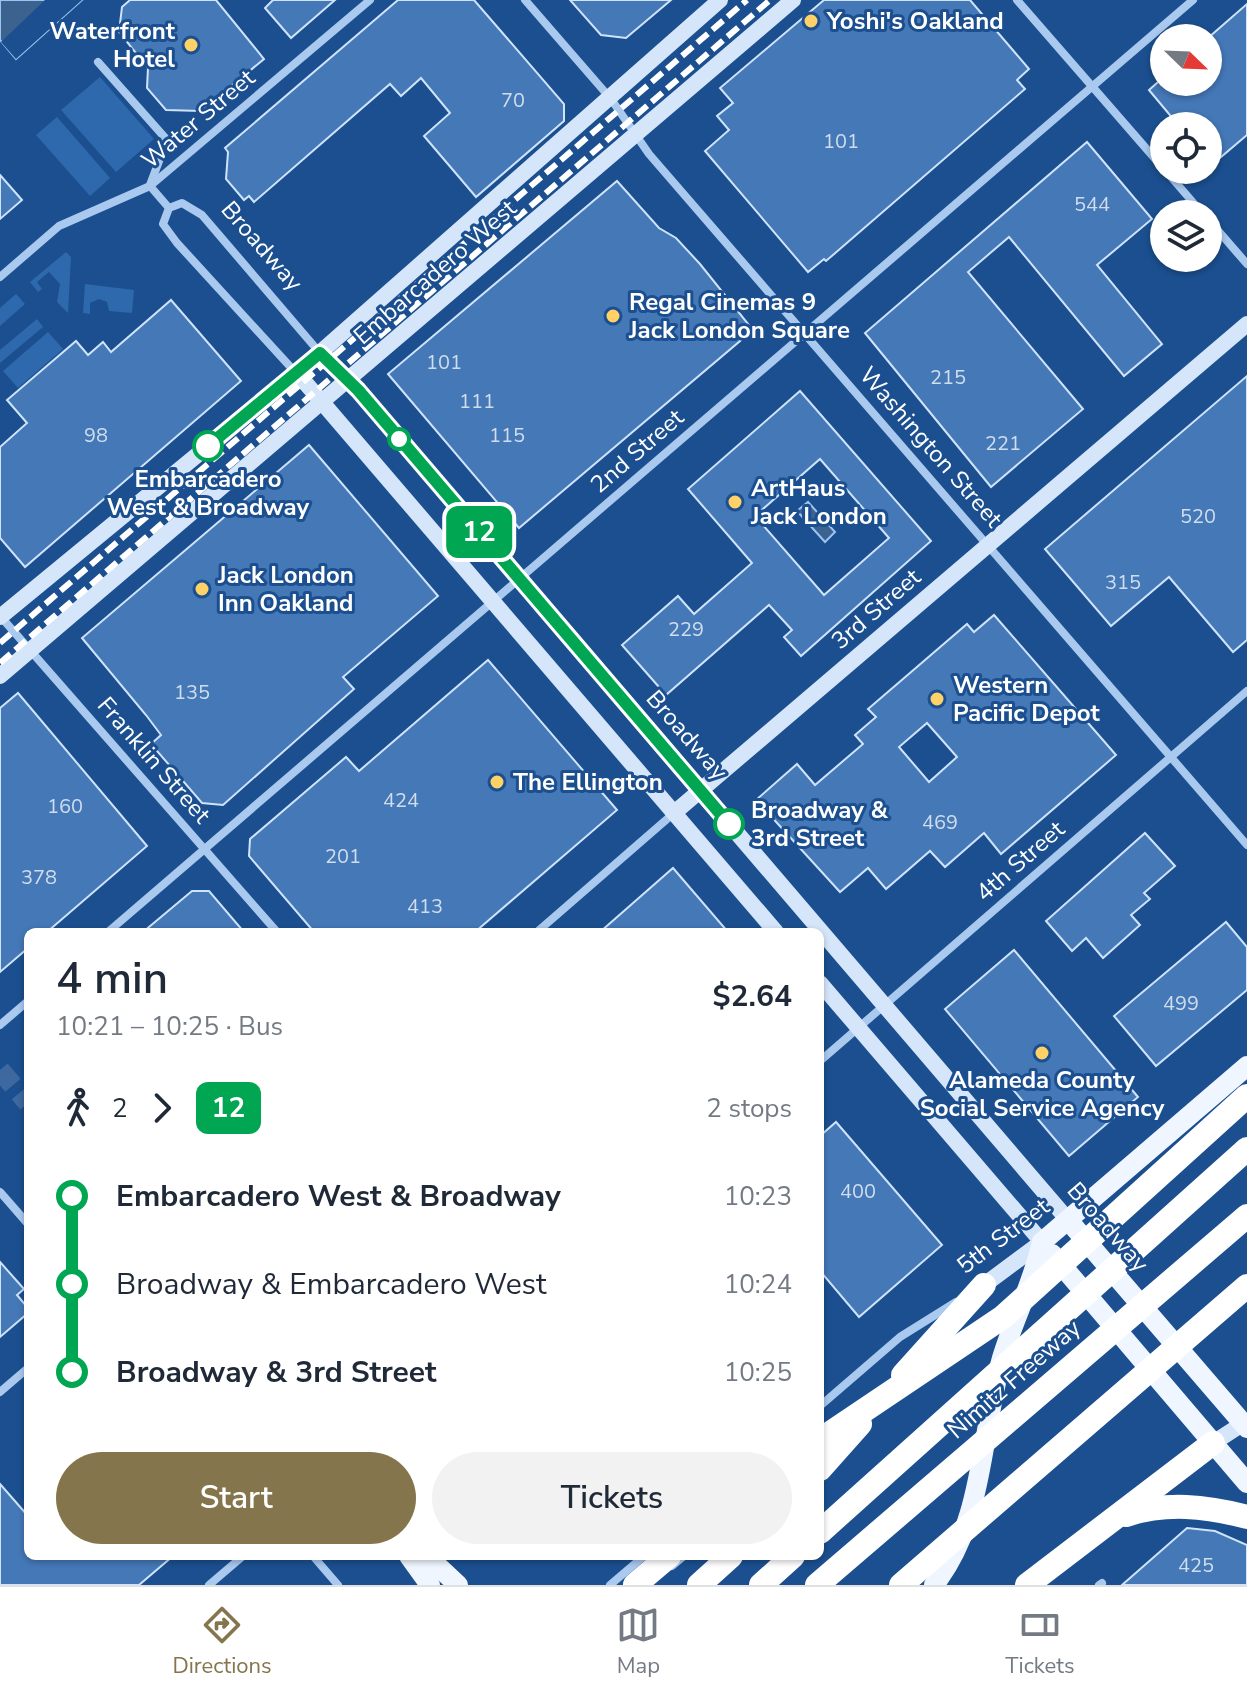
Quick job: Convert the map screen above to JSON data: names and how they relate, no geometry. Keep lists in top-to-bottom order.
{
  "streets": {
    "highway": ["Nimitz Freeway"],
    "main road": ["Broadway", "5th Street"],
    "street": [
      "Water Street",
      "Embarcadero West",
      "Washington Street",
      "2nd Street",
      "3rd Street",
      "Franklin Street",
      "4th Street"
    ]
  },
  "crossings": [
    ["Broadway", "Embarcadero West"],
    ["Broadway", "2nd Street"],
    ["Broadway", "3rd Street"],
    ["Broadway", "4th Street"],
    ["Broadway", "5th Street"],
    ["Embarcadero West", "Washington Street"],
    ["Embarcadero West", "Franklin Street"],
    ["Washington Street", "2nd Street"],
    ["Washington Street", "3rd Street"],
    ["Washington Street", "4th Street"],
    ["2nd Street", "Franklin Street"]
  ],
  "places": [
    "Yoshi's Oakland",
    "Waterfront Hotel",
    "Regal Cinemas 9 Jack London Square",
    "Embarcadero West & Broadway",
    "ArtHaus Jack London",
    "Jack London Inn Oakland",
    "Western Pacific Depot",
    "The Ellington",
    "Broadway & 3rd Street",
    "Alameda County Social Service Agency"
  ],
  "lines": ["bus line 12"],
  "house_numbers": [
    "70",
    "101",
    "544",
    "101",
    "215",
    "111",
    "98",
    "115",
    "221",
    "520",
    "315",
    "229",
    "135",
    "424",
    "160",
    "469",
    "201",
    "378",
    "413",
    "499",
    "400",
    "425"
  ],
  "north": "bottom right",
  "page": {
    "on_map": "12",
    "heading": ["4 min", "10:21 – 10:25 · Bus", "$2.64"],
    "legs": ["2", "12", "2 stops"],
    "list": [
      {
        "name": "Embarcadero West & Broadway",
        "value": "10:23"
      },
      {
        "name": "Broadway & Embarcadero West",
        "value": "10:24"
      },
      {
        "name": "Broadway & 3rd Street",
        "value": "10:25"
      }
    ],
    "buttons": ["Start", "Tickets"],
    "tabs": ["Directions", "Map", "Tickets"]
  }
}
